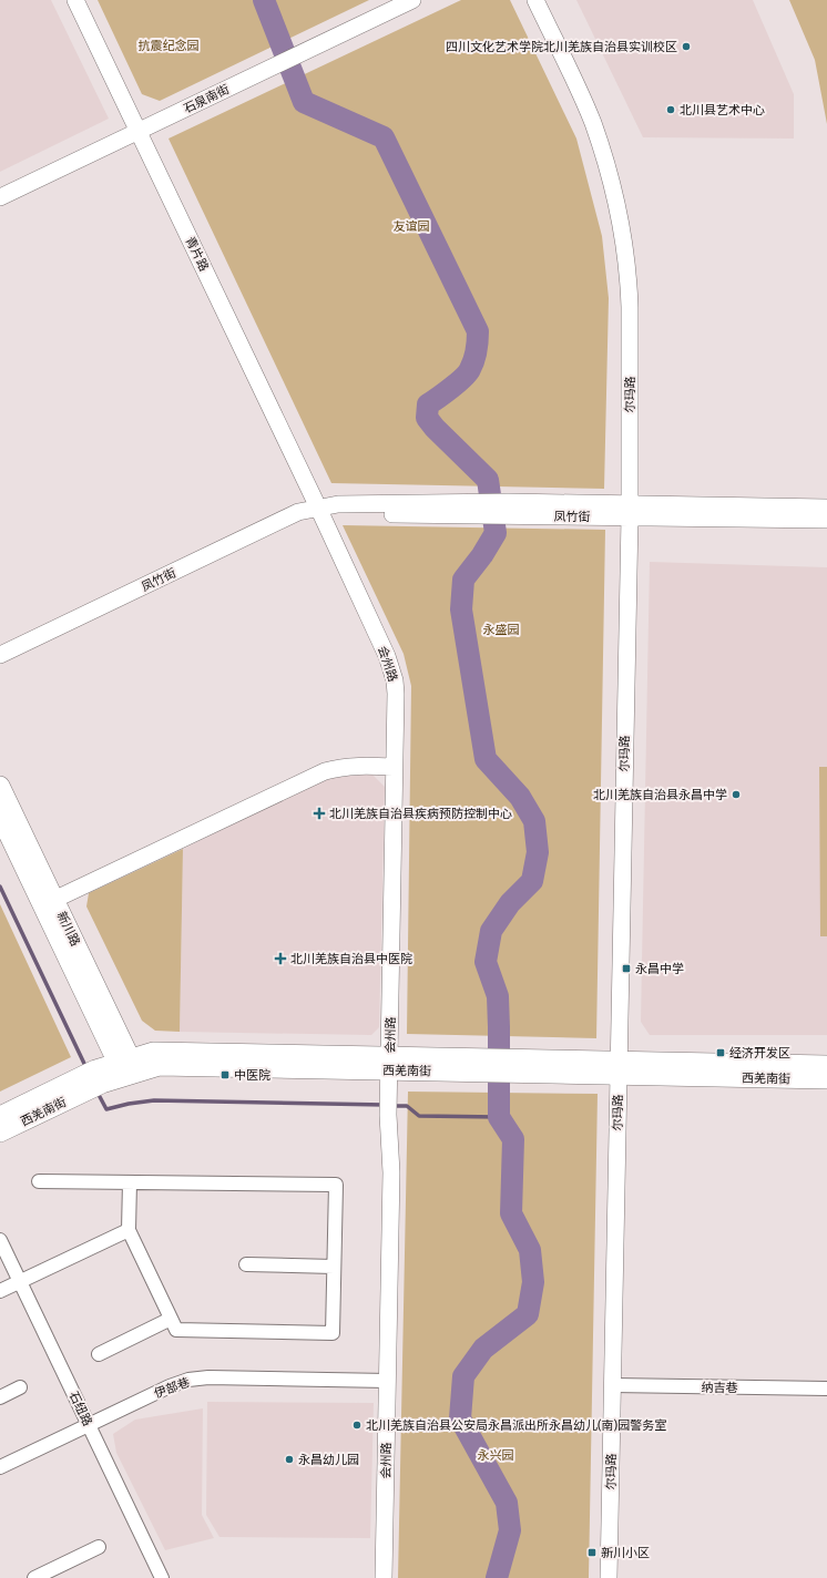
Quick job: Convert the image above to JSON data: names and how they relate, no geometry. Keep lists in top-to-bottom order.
{
  "streets": {
    "main road": ["新川路", "西羌南街"],
    "street": [
      "石泉南街",
      "青片路",
      "尔玛路",
      "凤竹街",
      "会州路",
      "伊部巷",
      "纳吉巷",
      "石纽路"
    ]
  },
  "crossings": [
    ["石泉南街", "青片路"],
    ["青片路", "凤竹街"],
    ["青片路", "会州路"],
    ["尔玛路", "凤竹街"],
    ["尔玛路", "西羌南街"],
    ["尔玛路", "纳吉巷"],
    ["凤竹街", "会州路"],
    ["会州路", "西羌南街"],
    ["会州路", "伊部巷"],
    ["新川路", "西羌南街"],
    ["伊部巷", "石纽路"]
  ],
  "parks": [
    "抗震纪念园",
    "友谊园",
    "永盛园",
    "永兴园"
  ],
  "places": {
    "other": [
      "四川文化艺术学院北川羌族自治县实训校区",
      "北川县艺术中心",
      "北川羌族自治县永昌中学",
      "北川羌族自治县公安局永昌派出所永昌幼儿(南)园警务室",
      "永昌幼儿园"
    ],
    "health": ["北川羌族自治县疾病预防控制中心", "北川羌族自治县中医院"],
    "transit": [
      "永昌中学",
      "经济开发区",
      "中医院",
      "新川小区"
    ]
  }
}
